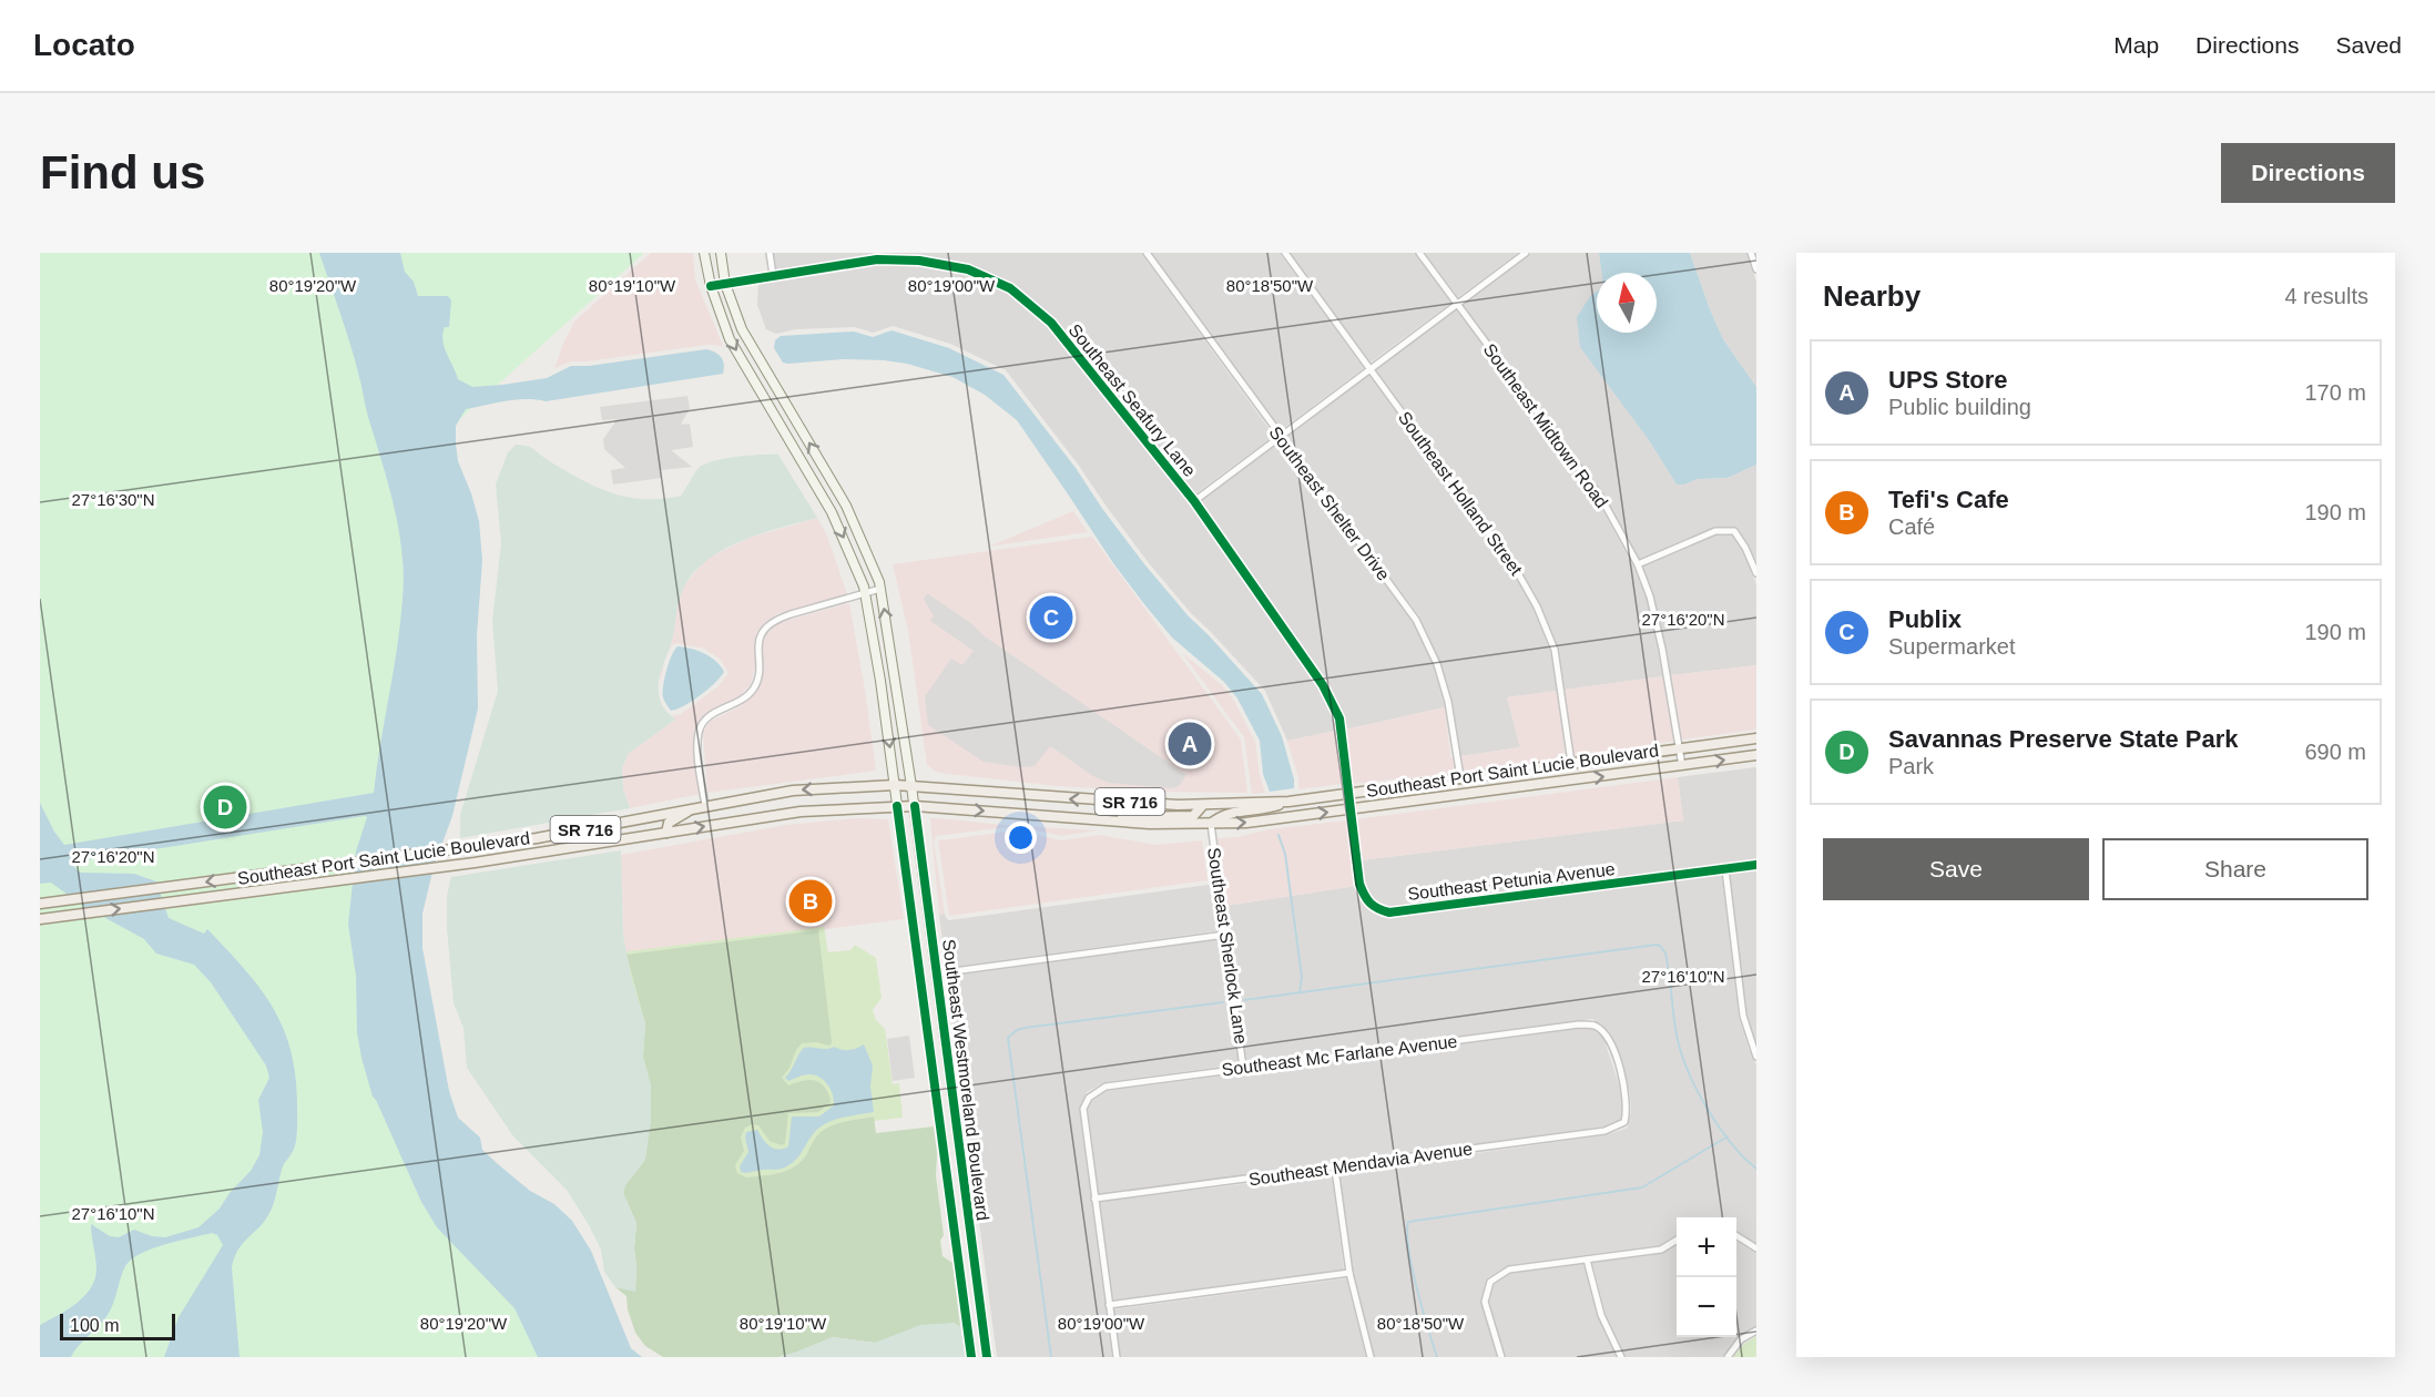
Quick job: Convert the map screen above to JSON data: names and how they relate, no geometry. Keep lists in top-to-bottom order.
{
  "streets": {
    "main road": ["Southeast Port Saint Lucie Boulevard", "SR 716", "Southeast Westmoreland Boulevard"],
    "street": [
      "Southeast Seafury Lane",
      "Southeast Midtown Road",
      "Southeast Holland Street",
      "Southeast Shelter Drive",
      "Southeast Petunia Avenue",
      "Southeast Sherlock Lane",
      "Southeast Mc Farlane Avenue",
      "Southeast Mendavia Avenue"
    ]
  },
  "crossings": [
    ["Southeast Seafury Lane", "Southeast Port Saint Lucie Boulevard"],
    ["Southeast Seafury Lane", "Southeast Petunia Avenue"],
    ["Southeast Seafury Lane", "Southeast Westmoreland Boulevard"],
    ["Southeast Midtown Road", "Southeast Port Saint Lucie Boulevard"],
    ["Southeast Holland Street", "Southeast Port Saint Lucie Boulevard"],
    ["Southeast Shelter Drive", "Southeast Port Saint Lucie Boulevard"],
    ["Southeast Port Saint Lucie Boulevard", "Southeast Petunia Avenue"],
    ["Southeast Port Saint Lucie Boulevard", "Southeast Sherlock Lane"],
    ["Southeast Port Saint Lucie Boulevard", "Southeast Westmoreland Boulevard"],
    ["Southeast Sherlock Lane", "Southeast Mc Farlane Avenue"],
    ["Southeast Mc Farlane Avenue", "Southeast Mendavia Avenue"]
  ],
  "scale_bar": "100 m",
  "north": "top",
  "page": {
    "header": "Locato",
    "nav": ["Map", "Directions", "Saved"],
    "buttons": [
      "Directions",
      ["Save", "Share"]
    ],
    "title": "Find us",
    "heading": ["Nearby", "4 results"],
    "list": [
      {
        "mark": "A",
        "name": "UPS Store",
        "note": "Public building",
        "value": "170 m"
      },
      {
        "mark": "B",
        "name": "Tefi's Cafe",
        "note": "Café",
        "value": "190 m"
      },
      {
        "mark": "C",
        "name": "Publix",
        "note": "Supermarket",
        "value": "190 m"
      },
      {
        "mark": "D",
        "name": "Savannas Preserve State Park",
        "note": "Park",
        "value": "690 m"
      }
    ],
    "pins": [
      "C",
      "A",
      "D",
      "B"
    ],
    "map_buttons": ["+", "−"],
    "scale": "100 m"
  },
  "coordinates": [
    "80°19'20\"W",
    "80°19'10\"W",
    "80°19'00\"W",
    "80°18'50\"W",
    "27°16'30\"N",
    "27°16'20\"N",
    "27°16'10\"N"
  ]
}
